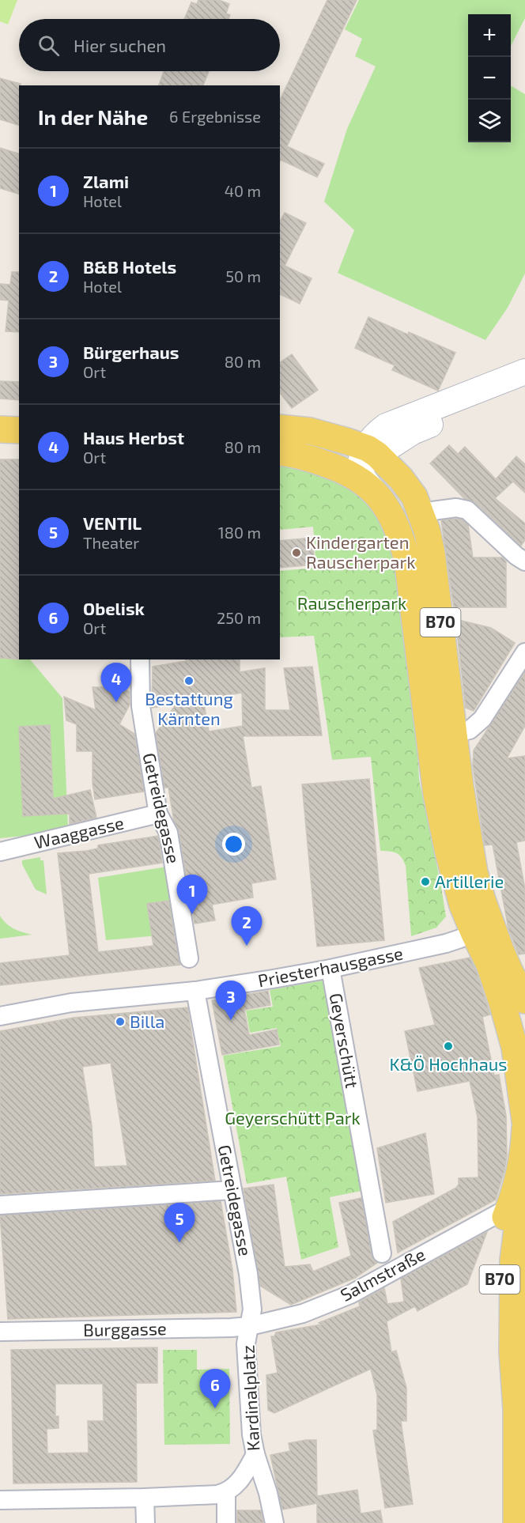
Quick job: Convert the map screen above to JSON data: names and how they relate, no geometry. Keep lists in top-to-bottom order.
{
  "streets": {
    "main road": ["B70"],
    "street": [
      "Getreidegasse",
      "Waaggasse",
      "Priesterhausgasse",
      "Geyerschütt",
      "Salmstraße",
      "Burggasse",
      "Kardinalplatz"
    ]
  },
  "crossings": [
    ["B70", "Priesterhausgasse"],
    ["B70", "Salmstraße"],
    ["Getreidegasse", "Waaggasse"],
    ["Getreidegasse", "Priesterhausgasse"],
    ["Getreidegasse", "Salmstraße"],
    ["Getreidegasse", "Burggasse"],
    ["Getreidegasse", "Kardinalplatz"],
    ["Priesterhausgasse", "Geyerschütt"],
    ["Salmstraße", "Burggasse"],
    ["Salmstraße", "Kardinalplatz"],
    ["Burggasse", "Kardinalplatz"]
  ],
  "parks": ["Rauscherpark", "Geyerschütt Park"],
  "places": [
    "Kindergarten Rauscherpark",
    "Bestattung Kärnten",
    "Artillerie",
    "Billa",
    "K&Ö Hochhaus"
  ],
  "page": {
    "map_buttons": ["+", "−"],
    "search": "Hier suchen",
    "heading": ["In der Nähe", "6 Ergebnisse"],
    "list": [
      {
        "mark": "1",
        "name": "Zlami",
        "note": "Hotel",
        "value": "40 m"
      },
      {
        "mark": "2",
        "name": "B&B Hotels",
        "note": "Hotel",
        "value": "50 m"
      },
      {
        "mark": "3",
        "name": "Bürgerhaus",
        "note": "Ort",
        "value": "80 m"
      },
      {
        "mark": "4",
        "name": "Haus Herbst",
        "note": "Ort",
        "value": "80 m"
      },
      {
        "mark": "5",
        "name": "VENTIL",
        "note": "Theater",
        "value": "180 m"
      },
      {
        "mark": "6",
        "name": "Obelisk",
        "note": "Ort",
        "value": "250 m"
      }
    ],
    "pins": [
      "4",
      "1",
      "2",
      "3",
      "5",
      "6"
    ]
  }
}
